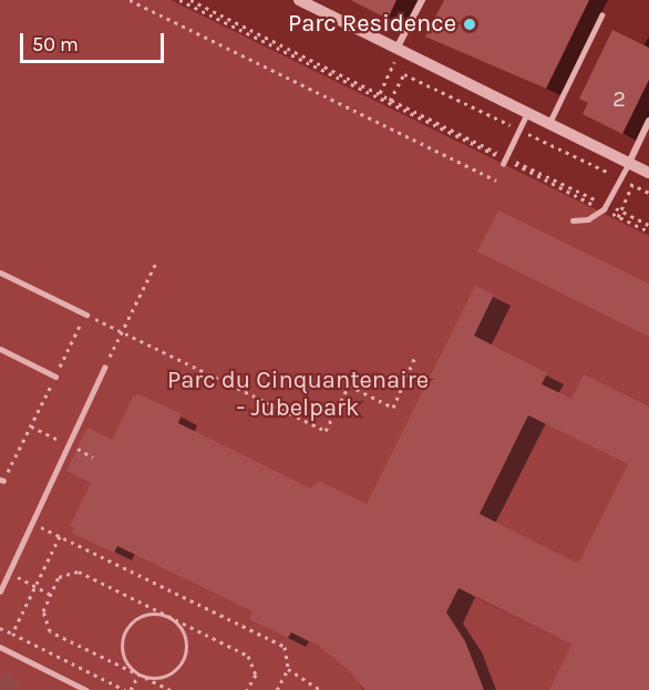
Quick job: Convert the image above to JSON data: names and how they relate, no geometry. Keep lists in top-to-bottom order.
{
  "parks": ["Parc du Cinquantenaire - Jubelpark"],
  "places": ["Parc Residence"],
  "house_numbers": ["2"],
  "scale_bar": "50 m"
}
